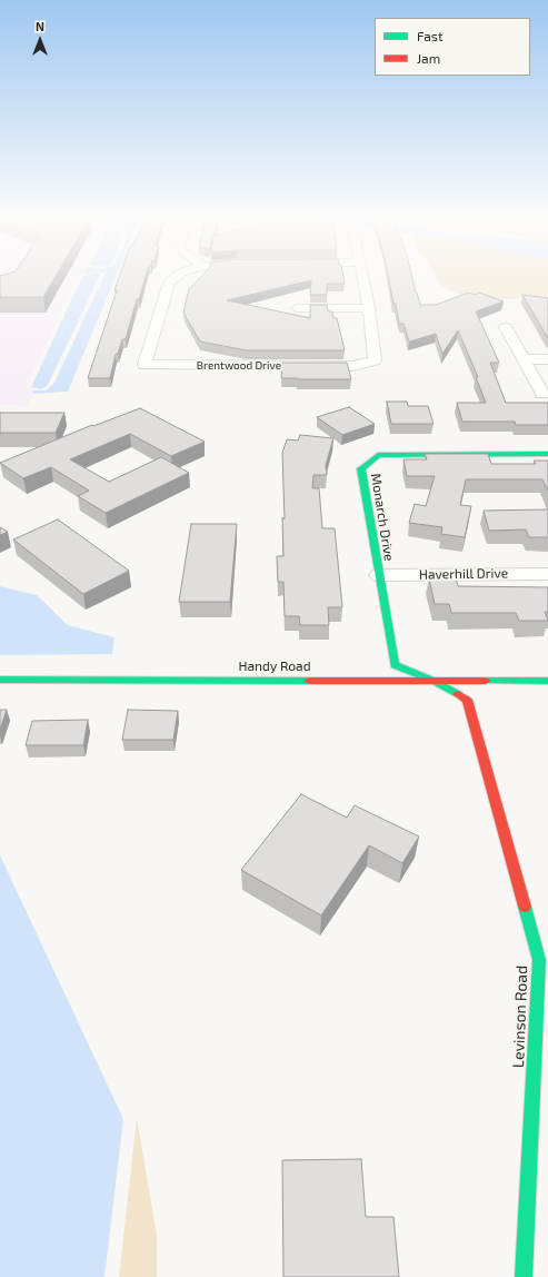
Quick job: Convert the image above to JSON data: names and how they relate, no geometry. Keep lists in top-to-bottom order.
{
  "streets": {
    "street": [
      "Brentwood Drive",
      "Monarch Drive",
      "Haverhill Drive",
      "Handy Road",
      "Levinson Road"
    ]
  },
  "crossings": [
    ["Monarch Drive", "Haverhill Drive"],
    ["Monarch Drive", "Handy Road"],
    ["Monarch Drive", "Levinson Road"],
    ["Handy Road", "Levinson Road"]
  ],
  "legend": ["Fast", "Jam"],
  "north": "top"
}
